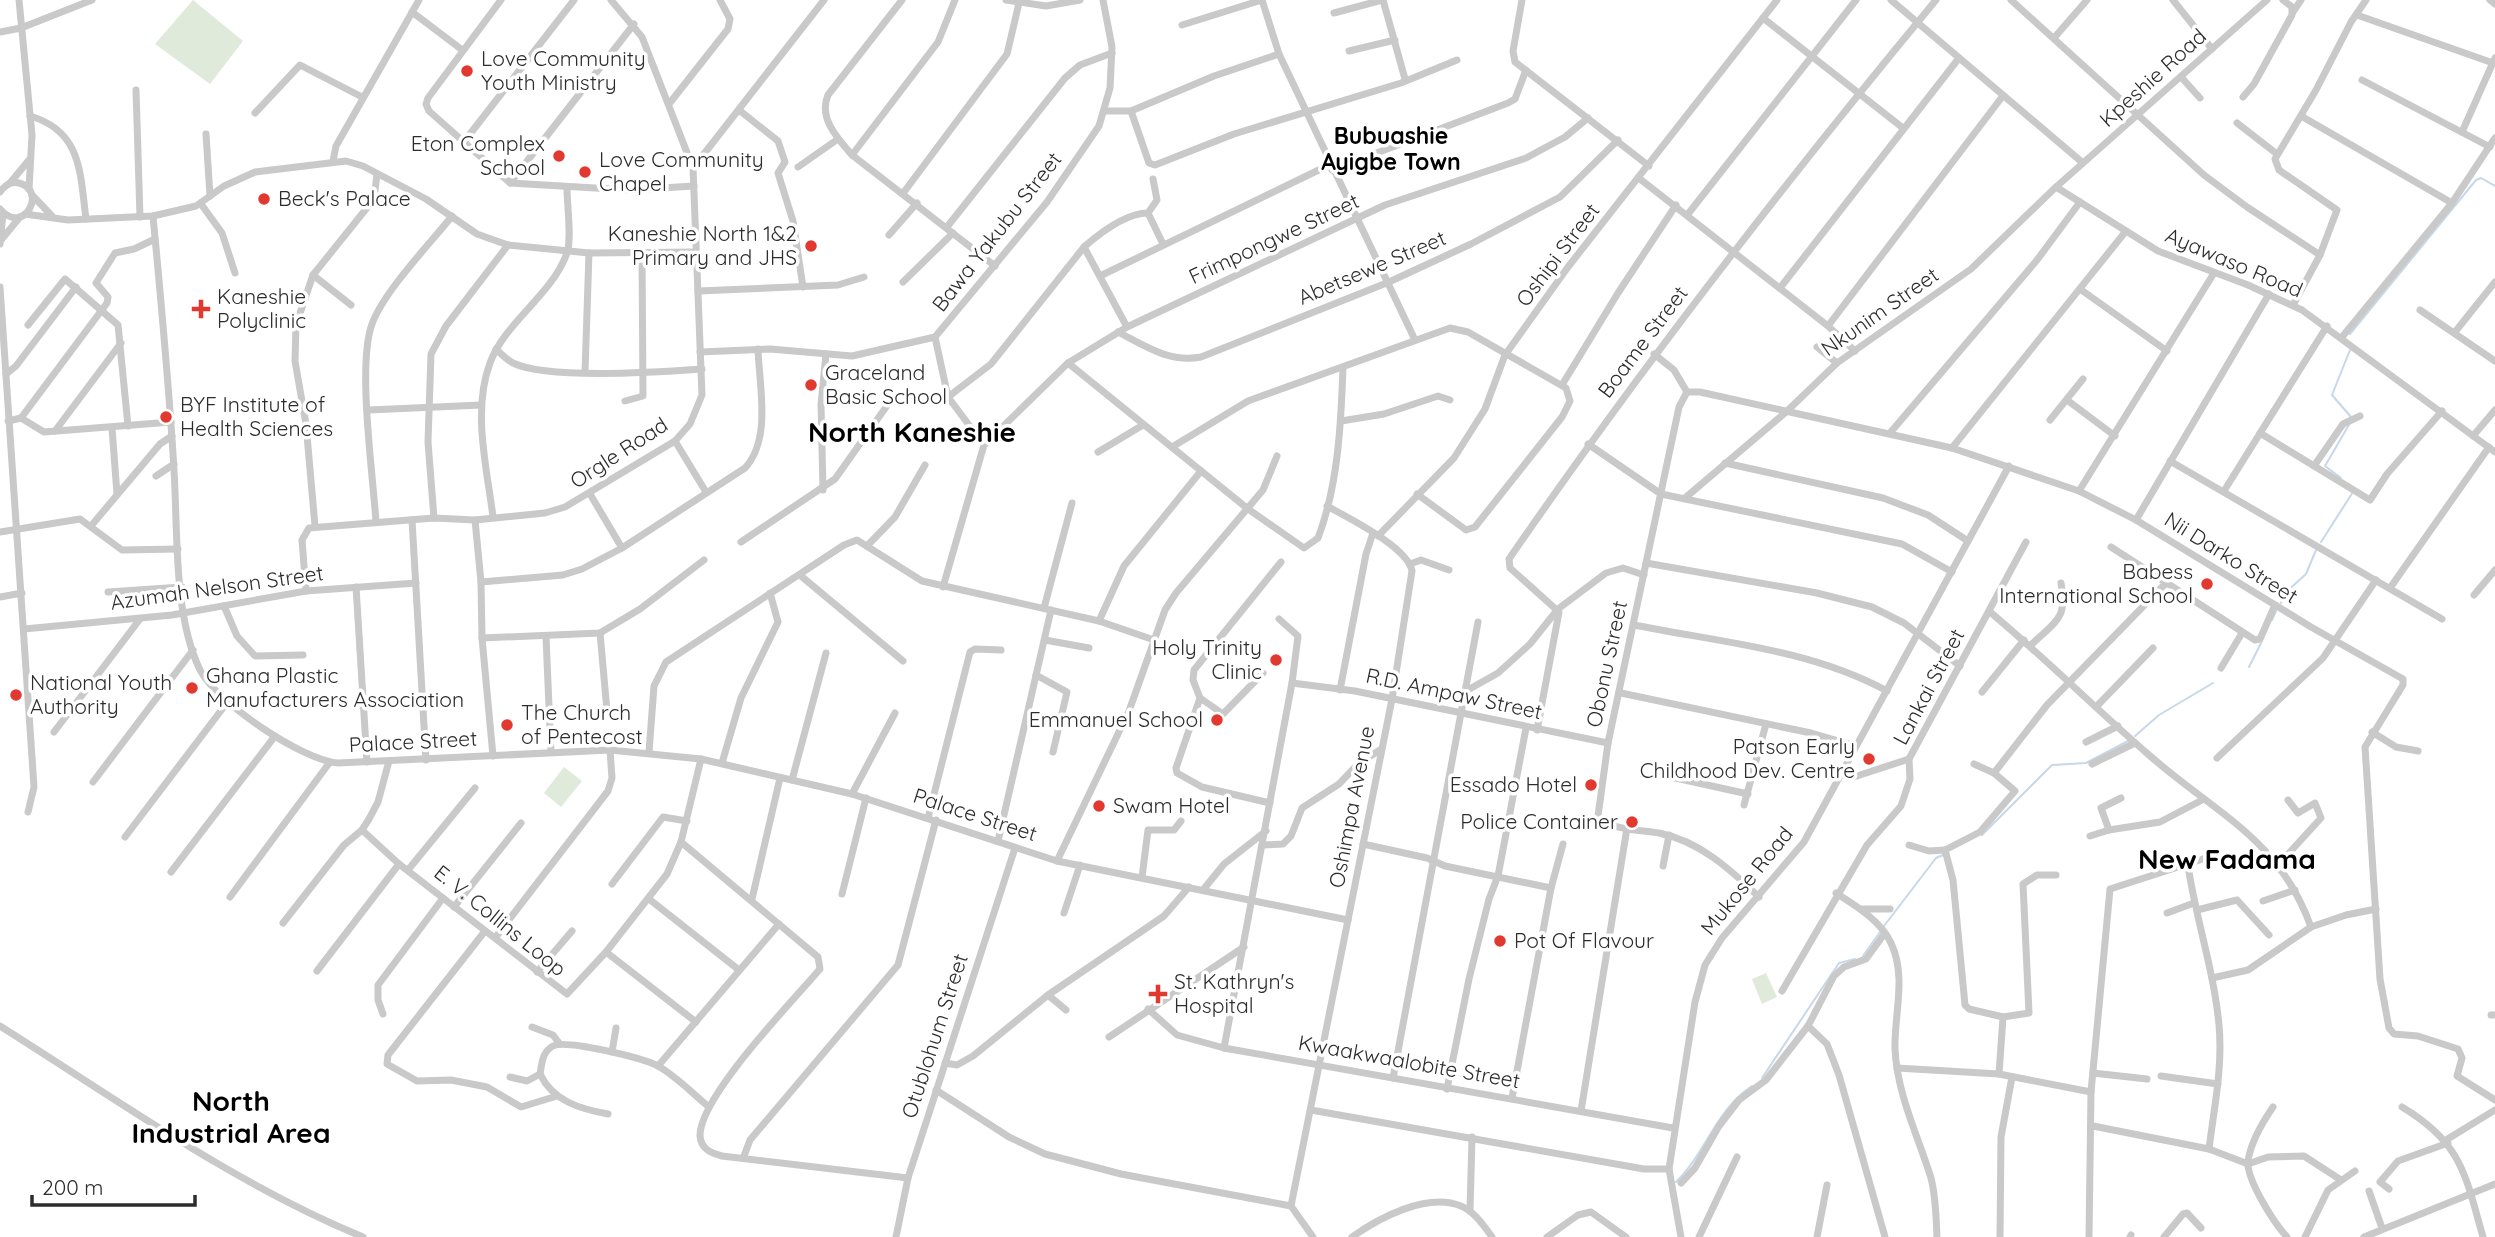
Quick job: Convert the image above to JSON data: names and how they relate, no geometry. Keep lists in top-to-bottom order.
{
  "streets": {
    "street": [
      "Kpeshie Road",
      "Bawa Yakubu Street",
      "Frimpongwe Street",
      "Oshipi Street",
      "Ayawaso Road",
      "Abetsewe Street",
      "Nkunim Street",
      "Boame Street",
      "Orgle Road",
      "Nii Darko Street",
      "Azumah Nelson Street",
      "Obonu Street",
      "Lankai Street",
      "R.D. Ampaw Street",
      "Palace Street",
      "Oshimpa Avenue",
      "Mukose Road",
      "E. V. Collins Loop",
      "Otublohum Street",
      "Kwaakwaalobite Street"
    ]
  },
  "crossings": [
    ["Kpeshie Road", "Nkunim Street"],
    ["Bawa Yakubu Street", "Orgle Road"],
    ["Frimpongwe Street", "Abetsewe Street"],
    ["Oshipi Street", "R.D. Ampaw Street"],
    ["Ayawaso Road", "Nkunim Street"],
    ["Nkunim Street", "Nii Darko Street"],
    ["Nii Darko Street", "Obonu Street"],
    ["Nii Darko Street", "Mukose Road"],
    ["Azumah Nelson Street", "Palace Street"],
    ["Obonu Street", "R.D. Ampaw Street"],
    ["Obonu Street", "Mukose Road"],
    ["R.D. Ampaw Street", "Oshimpa Avenue"],
    ["Palace Street", "Oshimpa Avenue"],
    ["Palace Street", "E. V. Collins Loop"],
    ["Palace Street", "Otublohum Street"],
    ["Oshimpa Avenue", "Kwaakwaalobite Street"],
    ["Mukose Road", "Kwaakwaalobite Street"]
  ],
  "districts": [
    "Bubuashie Ayigbe Town",
    "North Kaneshie",
    "New Fadama",
    "North Industrial Area"
  ],
  "places": {
    "other": [
      "Love Community Youth Ministry",
      "Eton Complex School",
      "Love Community Chapel",
      "Beck's Palace",
      "Kaneshie North 1&2 Primary and JHS",
      "Graceland Basic School",
      "BYF Institute of Health Sciences",
      "Babess International School",
      "Holy Trinity Clinic",
      "Ghana Plastic Manufacturers Association",
      "National Youth Authority",
      "Emmanuel School",
      "The Church of Pentecost",
      "Patson Early Childhood Dev. Centre",
      "Essado Hotel",
      "Swam Hotel",
      "Police Container",
      "Pot Of Flavour"
    ],
    "health": ["Kaneshie Polyclinic", "St. Kathryn's Hospital"]
  },
  "scale_bar": "200 m"
}
